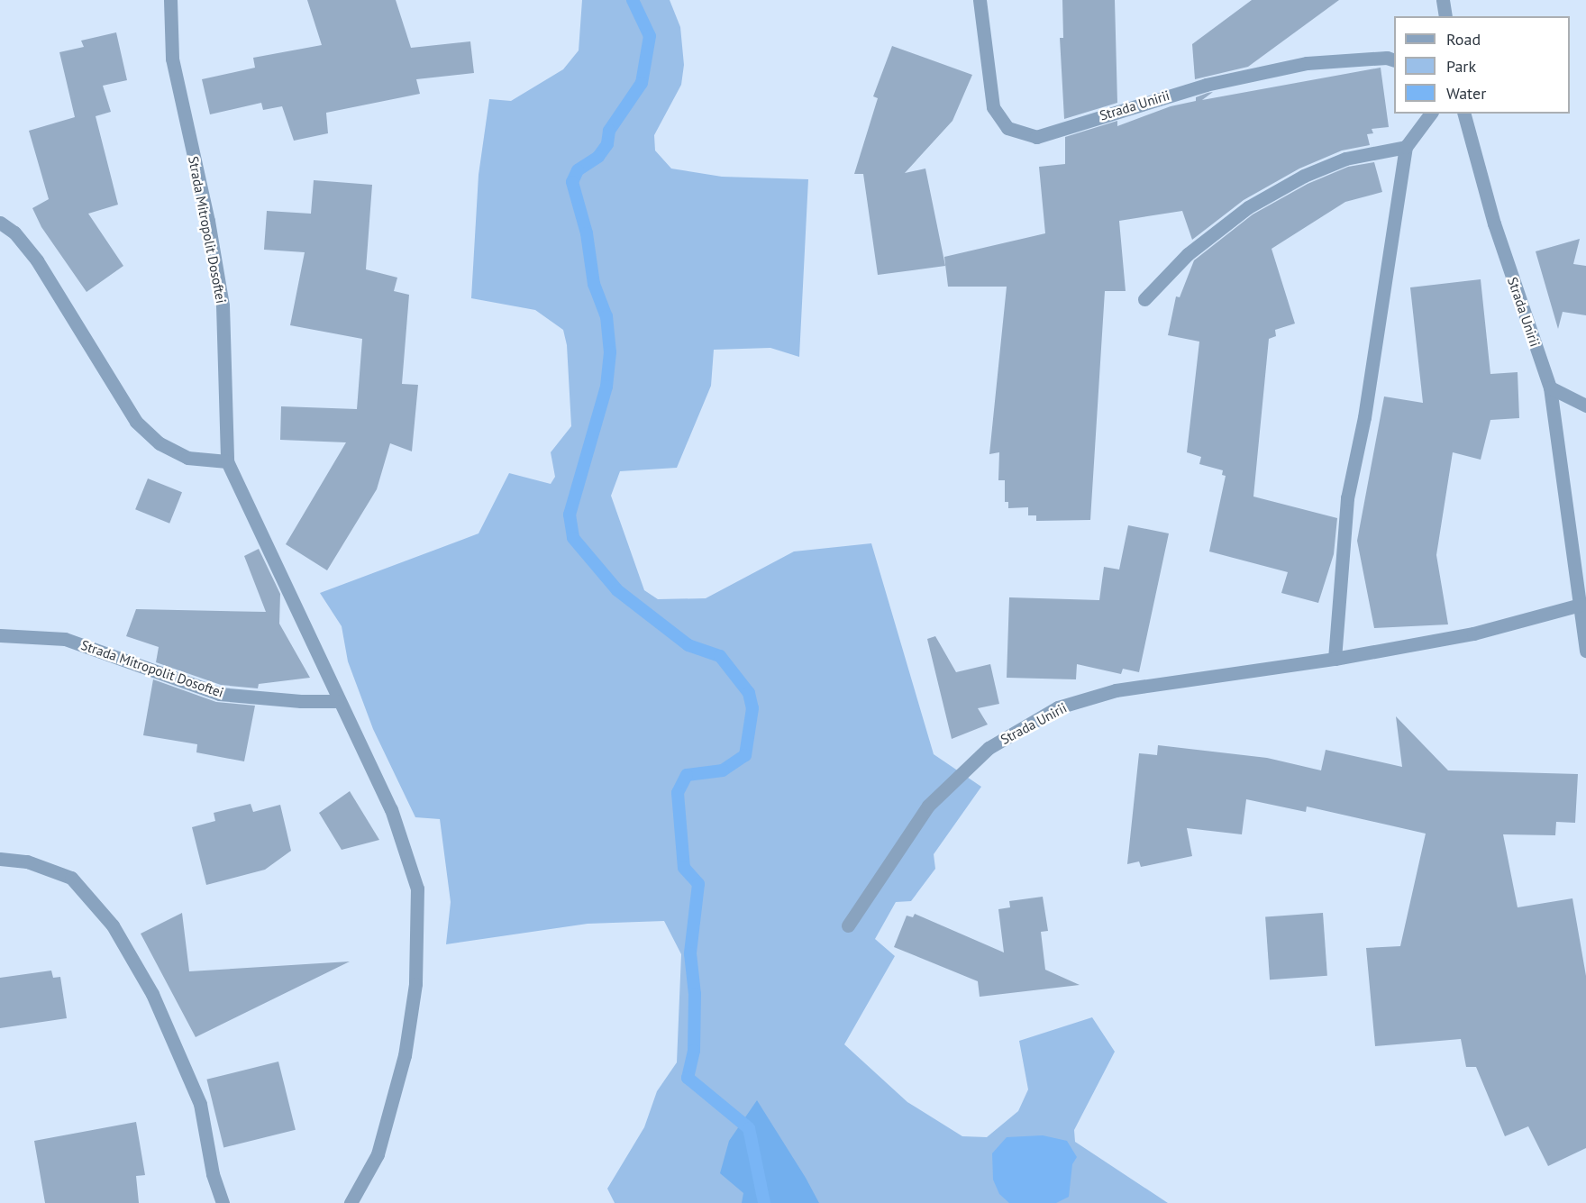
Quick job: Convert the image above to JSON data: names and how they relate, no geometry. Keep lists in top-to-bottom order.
{
  "streets": {
    "street": ["Strada Unirii", "Strada Mitropolit Dosoftei"]
  },
  "legend": ["Road", "Park", "Water"]
}
